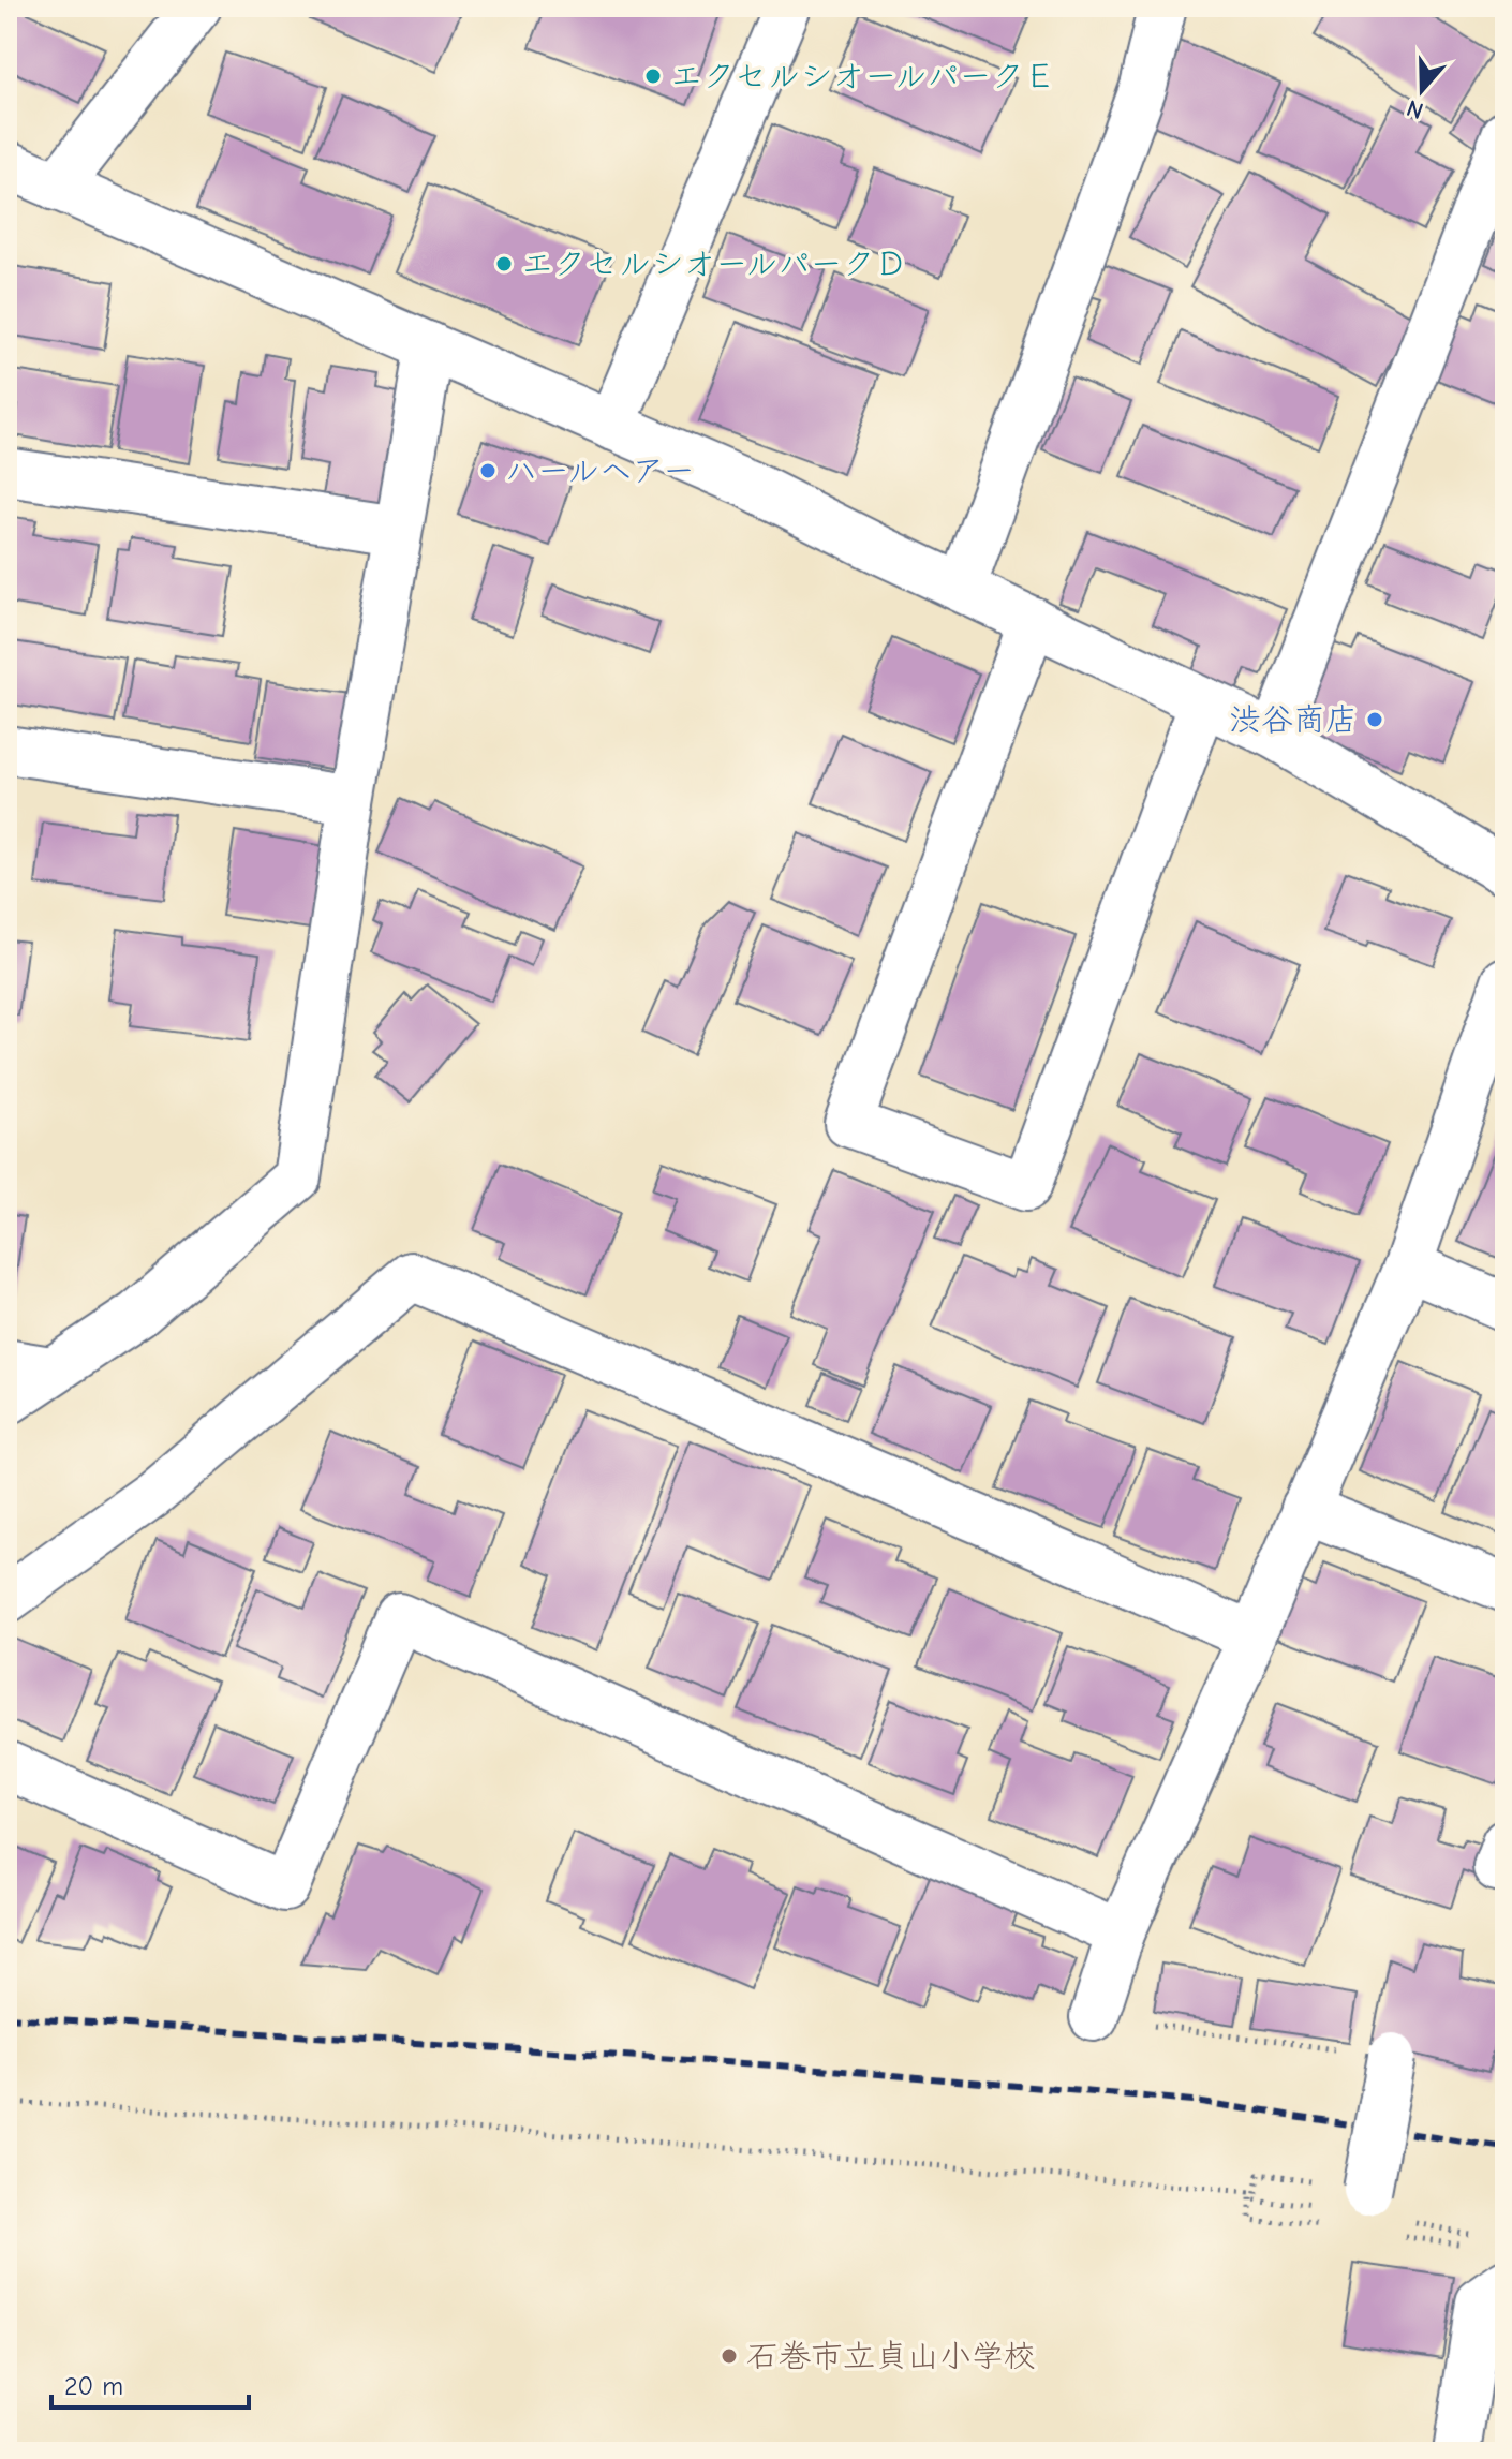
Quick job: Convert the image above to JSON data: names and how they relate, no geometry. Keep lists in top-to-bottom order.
{
  "places": [
    "エクセルシオールパークＥ",
    "エクセルシオールパークＤ",
    "ハールヘアー",
    "渋谷商店",
    "石巻市立貞山小学校"
  ],
  "scale_bar": "20 m",
  "north": "bottom"
}
